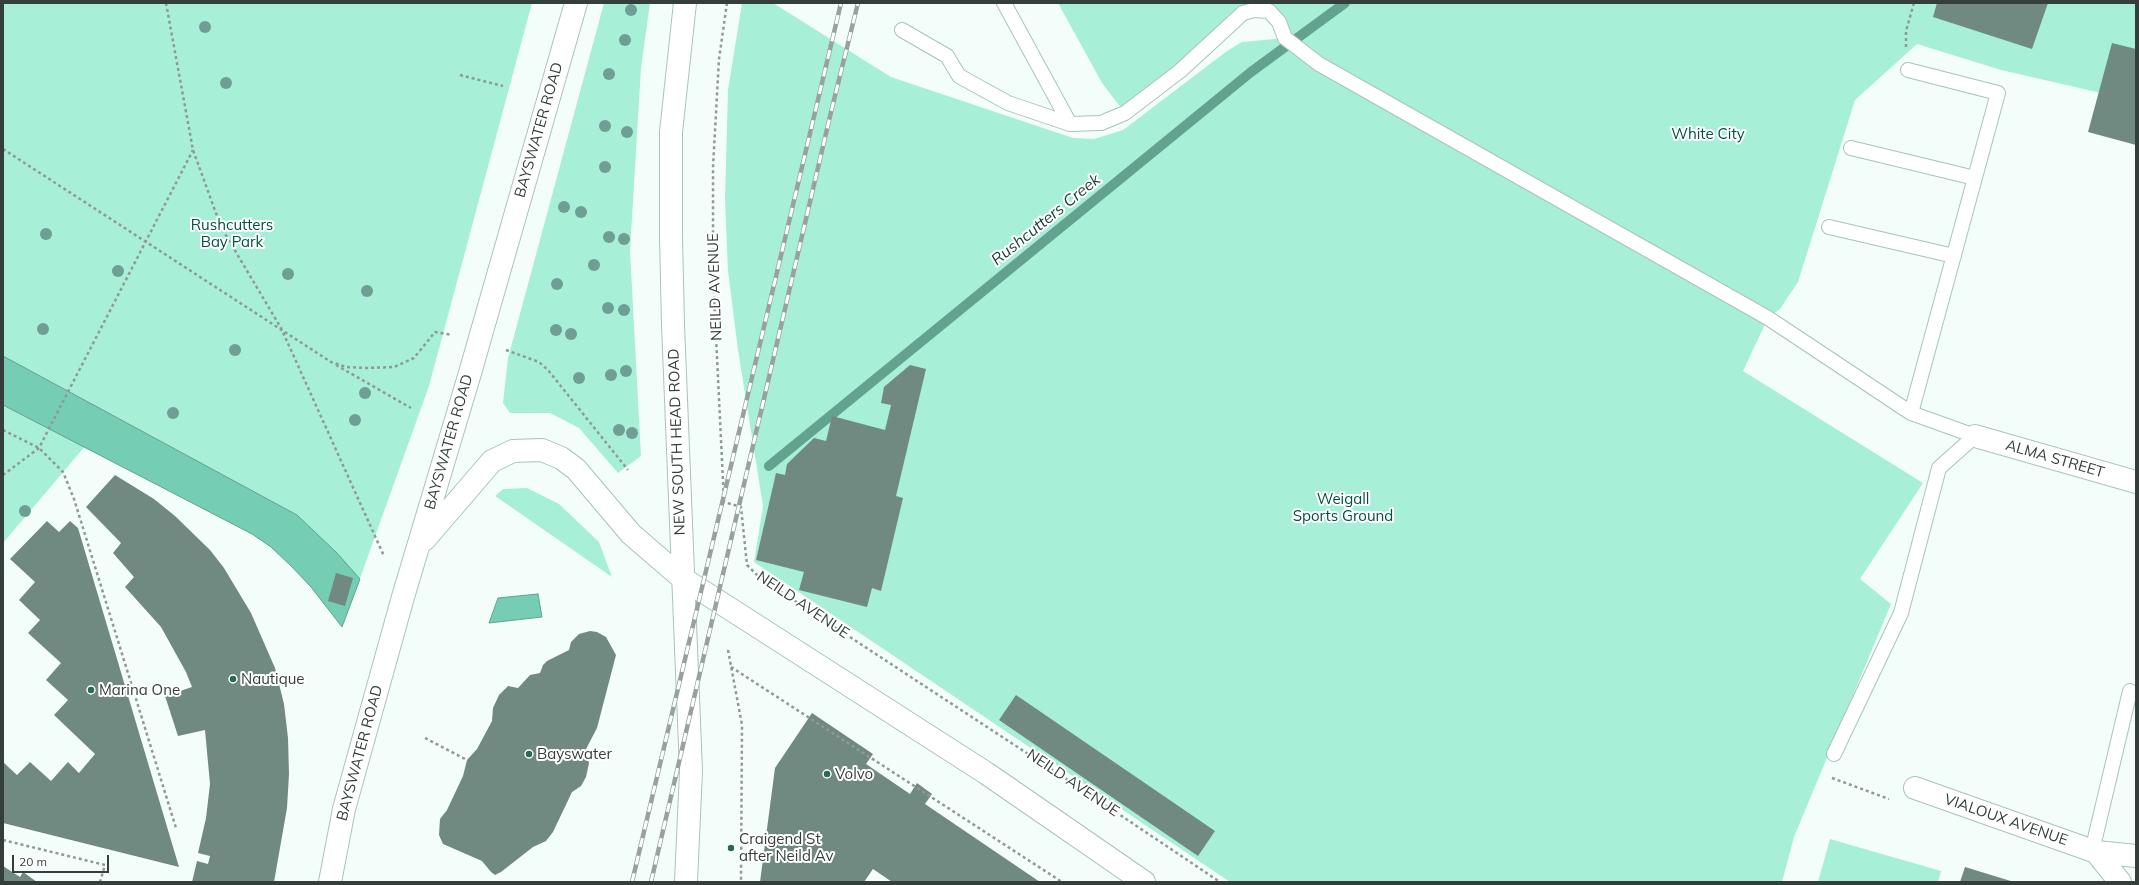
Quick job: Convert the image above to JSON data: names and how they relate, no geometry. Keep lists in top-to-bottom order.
{
  "streets": {
    "main road": [
      "BAYSWATER ROAD",
      "NEW SOUTH HEAD ROAD",
      "ALMA STREET",
      "VIALOUX AVENUE"
    ],
    "path": ["NEILD AVENUE"]
  },
  "water": ["Rushcutters Creek"],
  "parks": ["White City", "Rushcutters Bay Park", "Weigall Sports Ground"],
  "places": [
    "Nautique",
    "Marina One",
    "Bayswater",
    "Volvo",
    "Craigend St after Neild Av"
  ],
  "scale_bar": "20 m"
}
